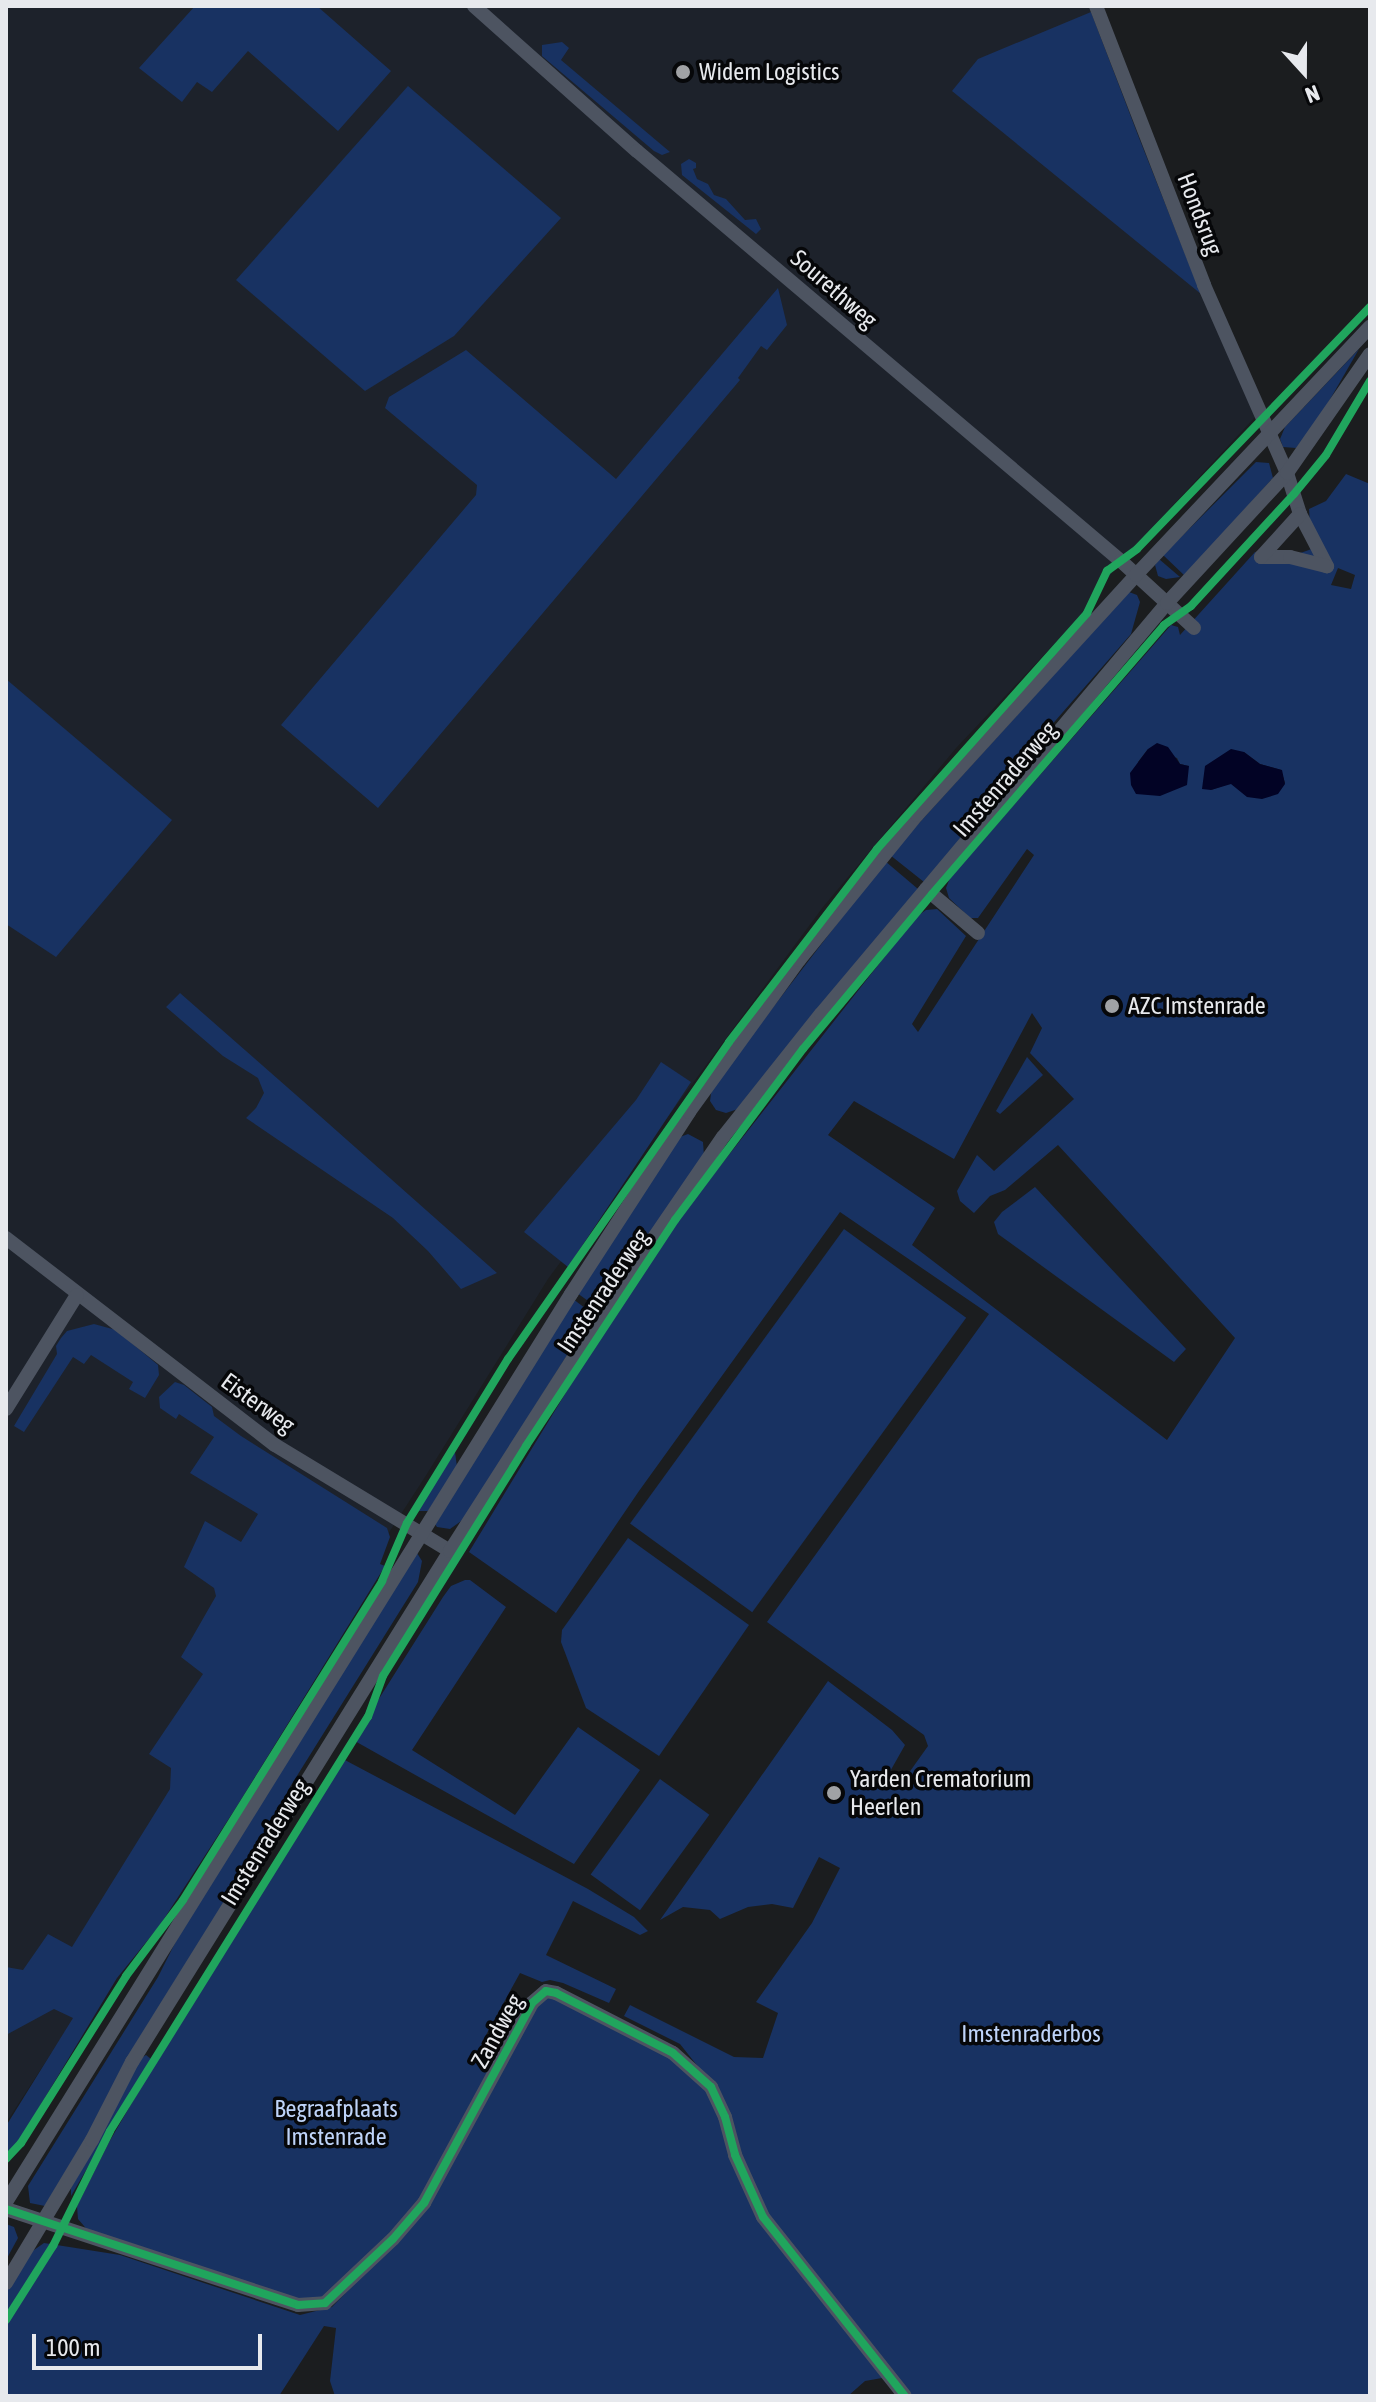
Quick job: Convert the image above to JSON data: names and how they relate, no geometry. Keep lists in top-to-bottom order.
{
  "streets": {
    "street": [
      "Hondsrug",
      "Sourethweg",
      "Imstenraderweg",
      "Eisterweg",
      "Zandweg"
    ]
  },
  "crossings": [
    ["Hondsrug", "Imstenraderweg"],
    ["Sourethweg", "Imstenraderweg"],
    ["Imstenraderweg", "Eisterweg"],
    ["Imstenraderweg", "Zandweg"]
  ],
  "parks": ["Imstenraderbos", "Begraafplaats Imstenrade"],
  "places": ["Widem Logistics", "AZC Imstenrade", "Yarden Crematorium Heerlen"],
  "scale_bar": "100 m",
  "north": "bottom"
}
